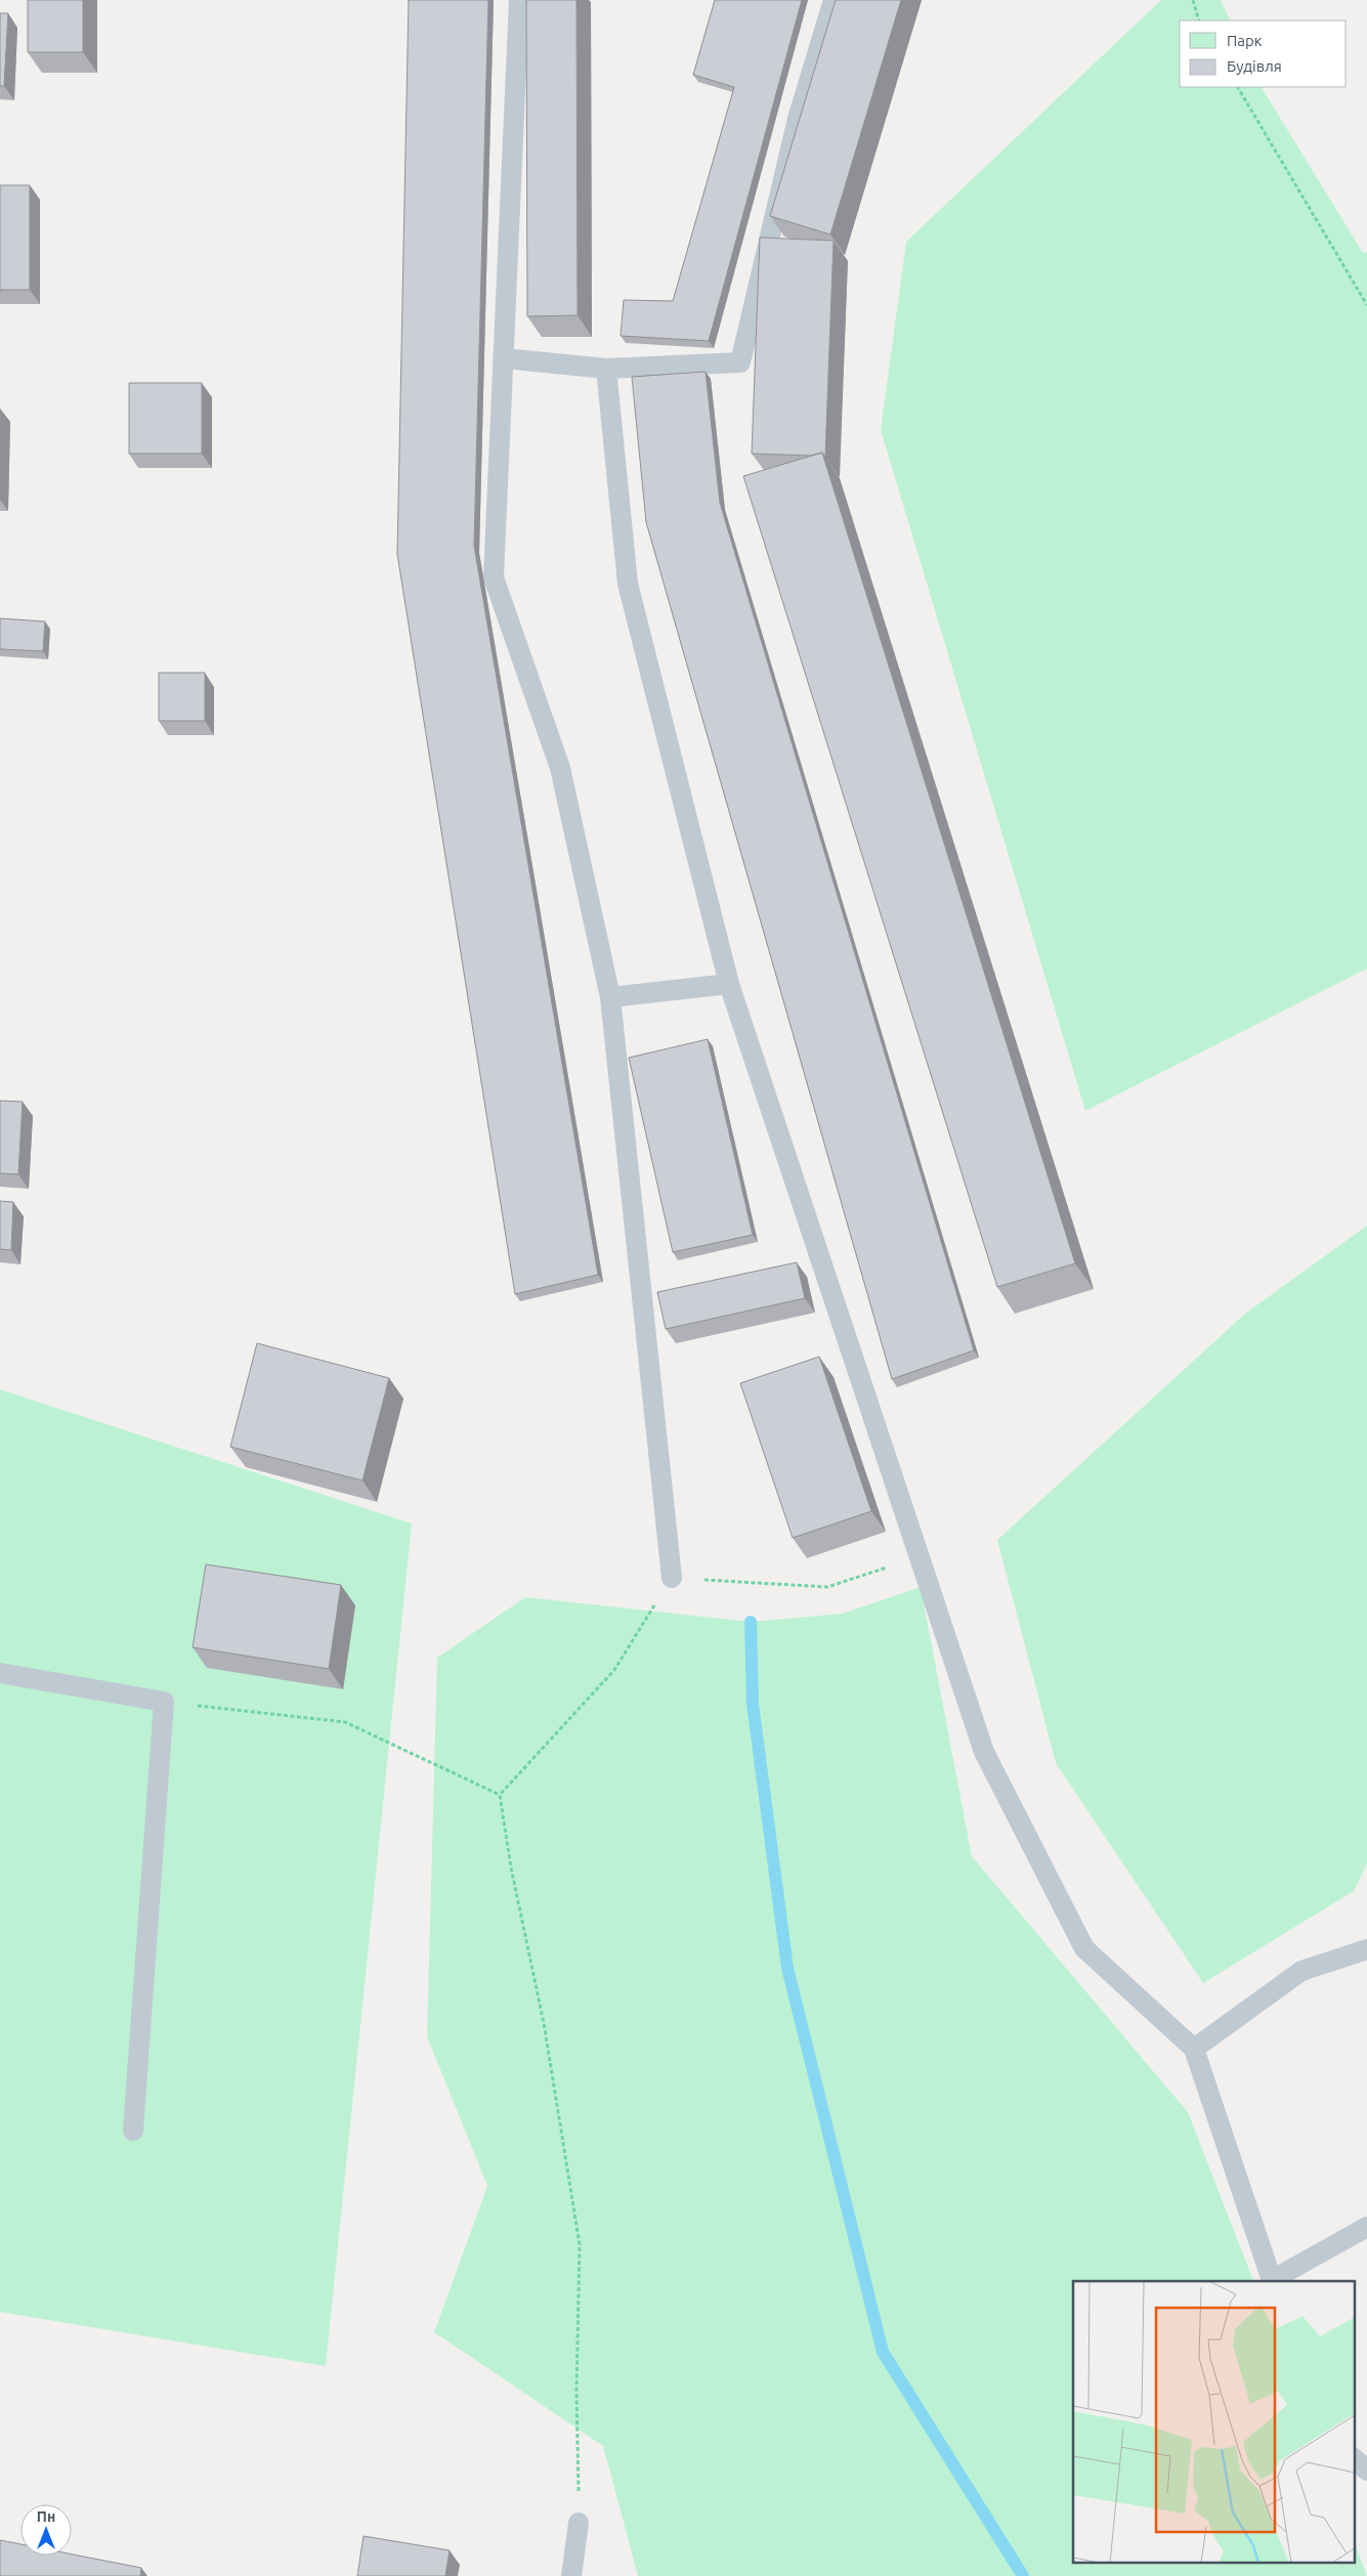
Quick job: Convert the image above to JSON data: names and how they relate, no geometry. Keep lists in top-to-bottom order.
{
  "legend": ["Парк", "Будівля"],
  "north": "top"
}
